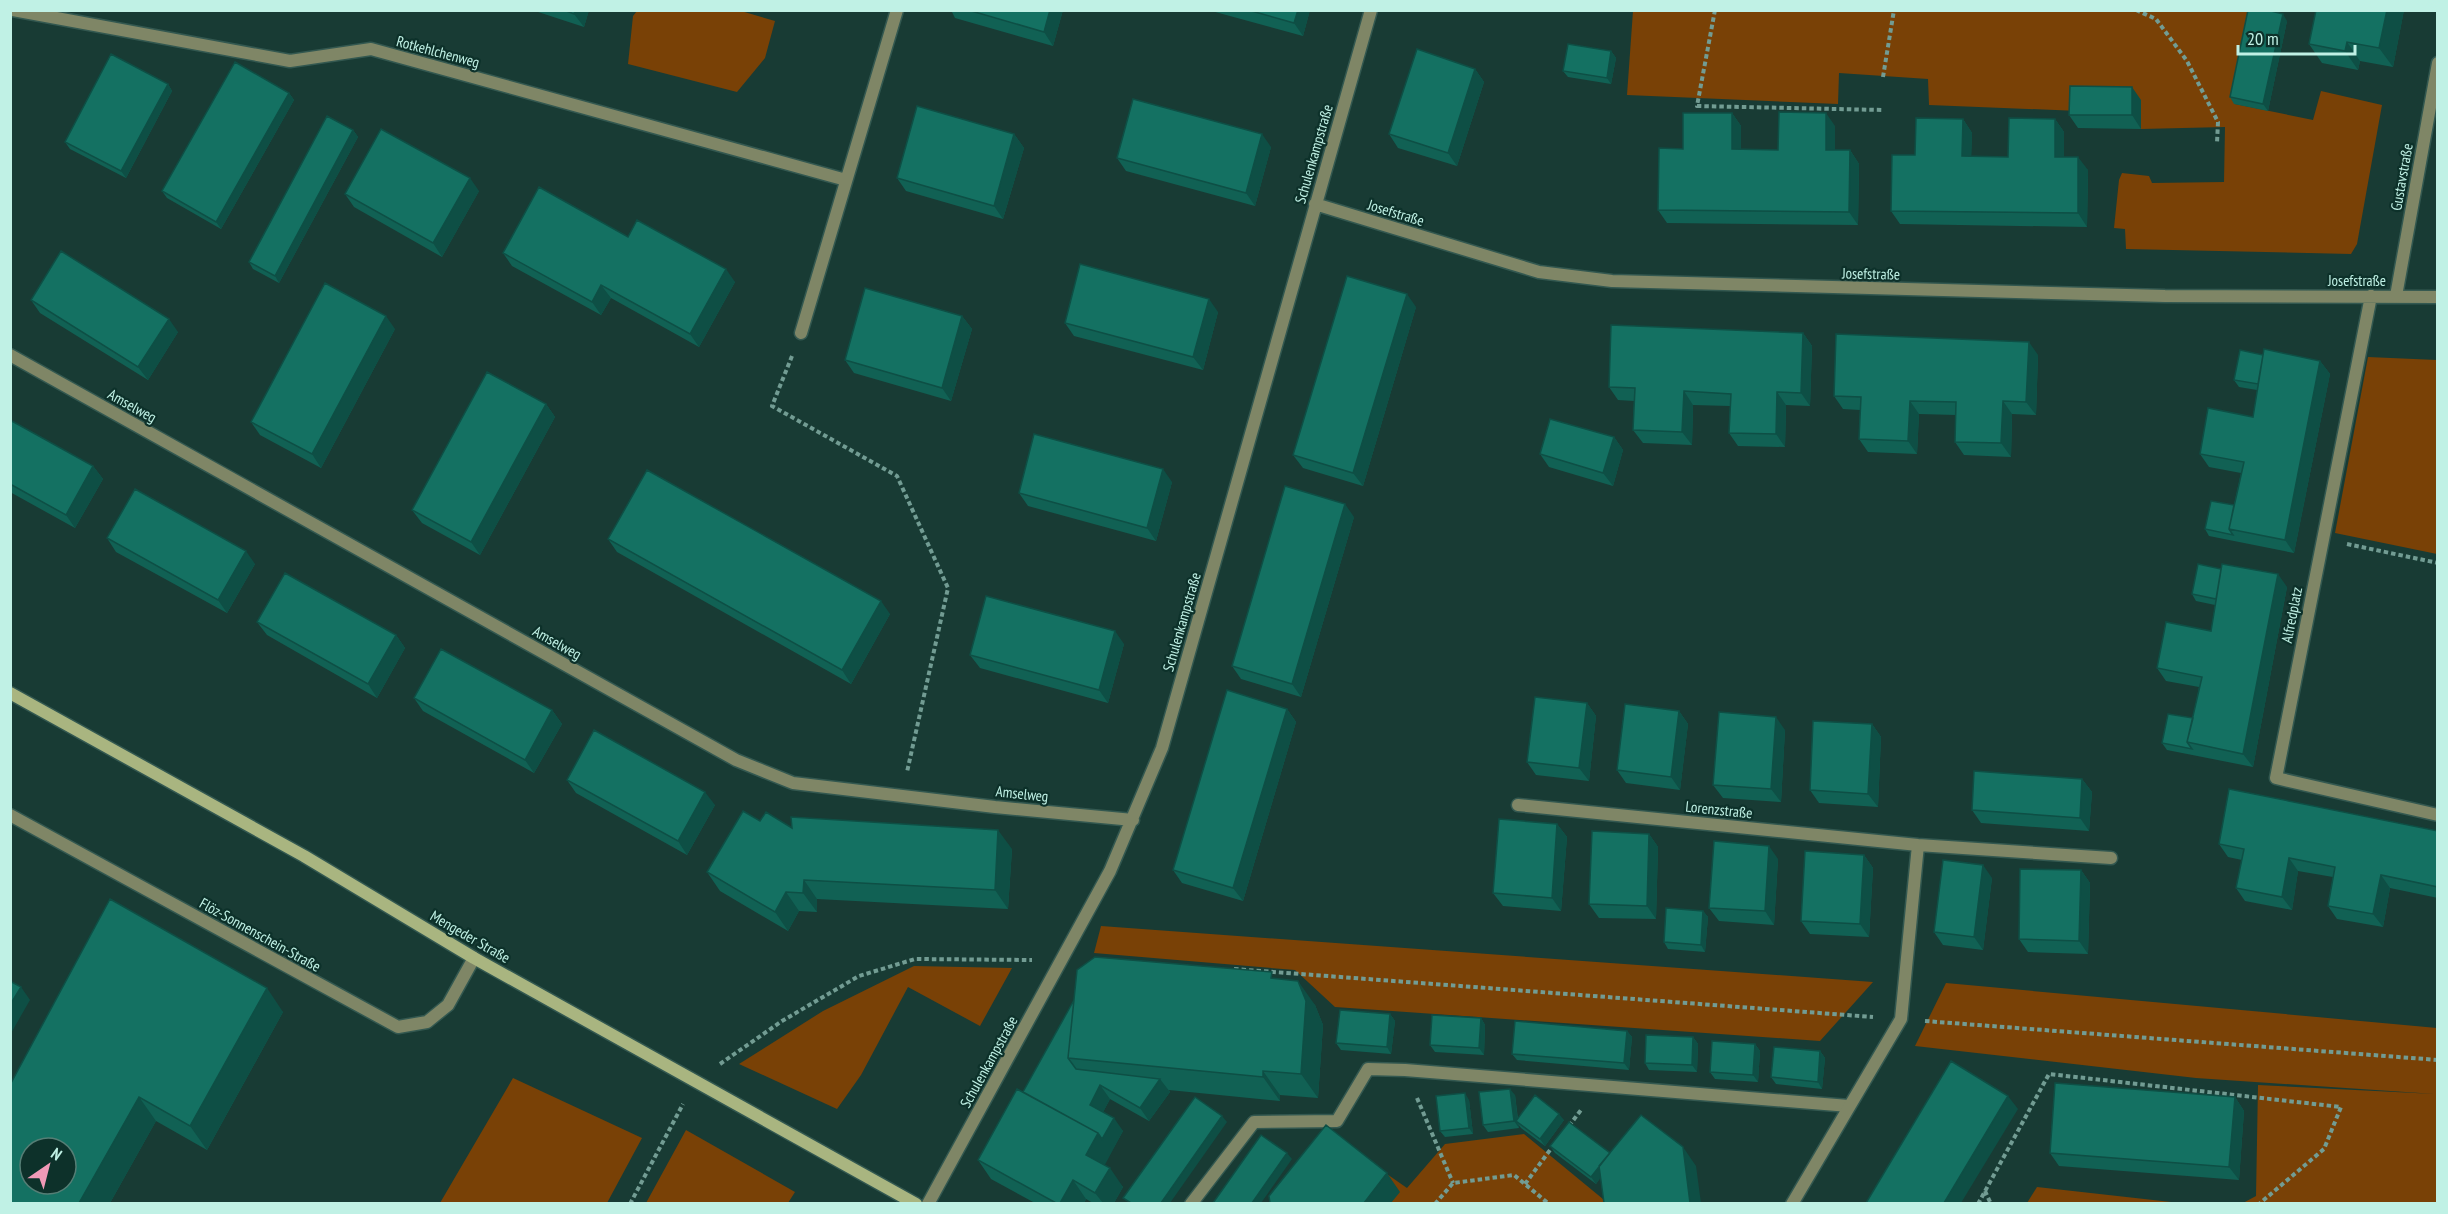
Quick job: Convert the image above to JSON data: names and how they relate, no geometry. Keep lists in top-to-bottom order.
{
  "streets": {
    "main road": ["Mengeder Straße"],
    "street": [
      "Rotkehlchenweg",
      "Schulenkampstraße",
      "Gustavstraße",
      "Josefstraße",
      "Amselweg",
      "Alfredplatz",
      "Lorenzstraße",
      "Flöz-Sonnenschein-Straße"
    ]
  },
  "crossings": [
    ["Schulenkampstraße", "Josefstraße"],
    ["Schulenkampstraße", "Amselweg"],
    ["Gustavstraße", "Josefstraße"],
    ["Josefstraße", "Alfredplatz"],
    ["Flöz-Sonnenschein-Straße", "Mengeder Straße"]
  ],
  "scale_bar": "20 m",
  "north": "top right"
}
